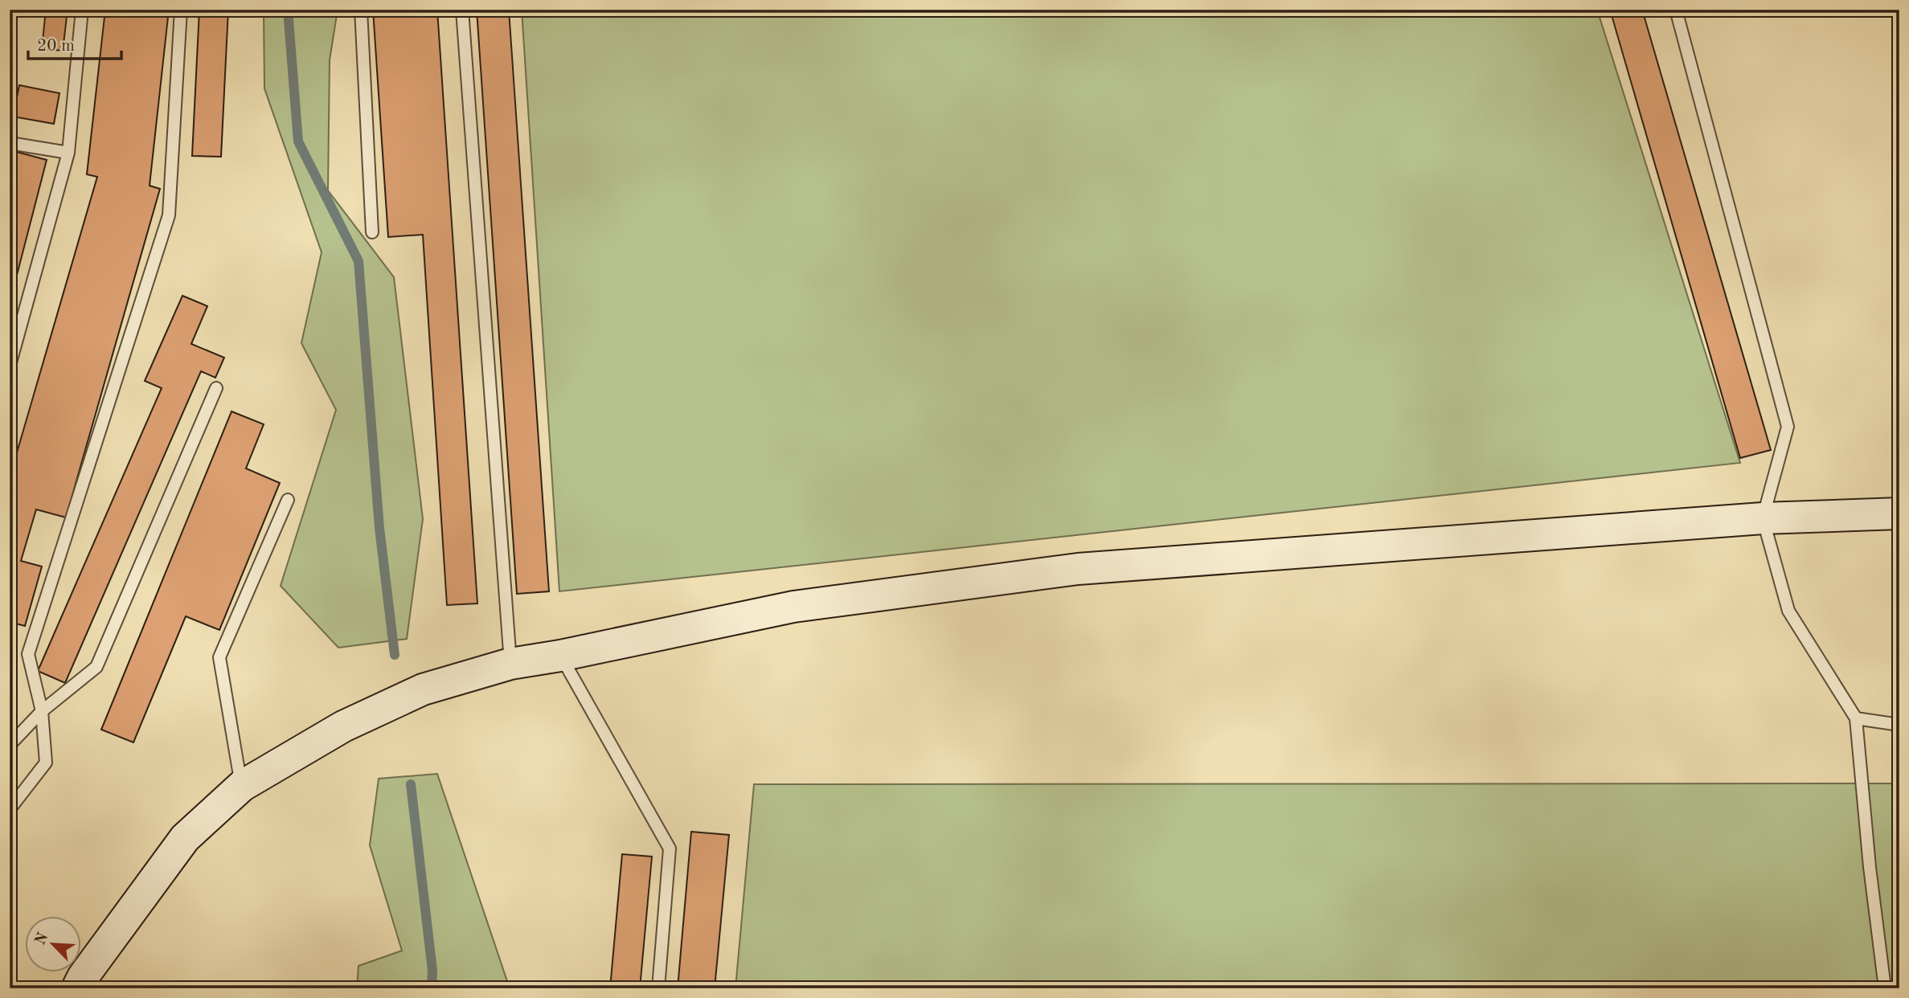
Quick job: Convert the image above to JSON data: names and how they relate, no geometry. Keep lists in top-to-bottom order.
{
  "scale_bar": "20 m",
  "north": "top left"
}
